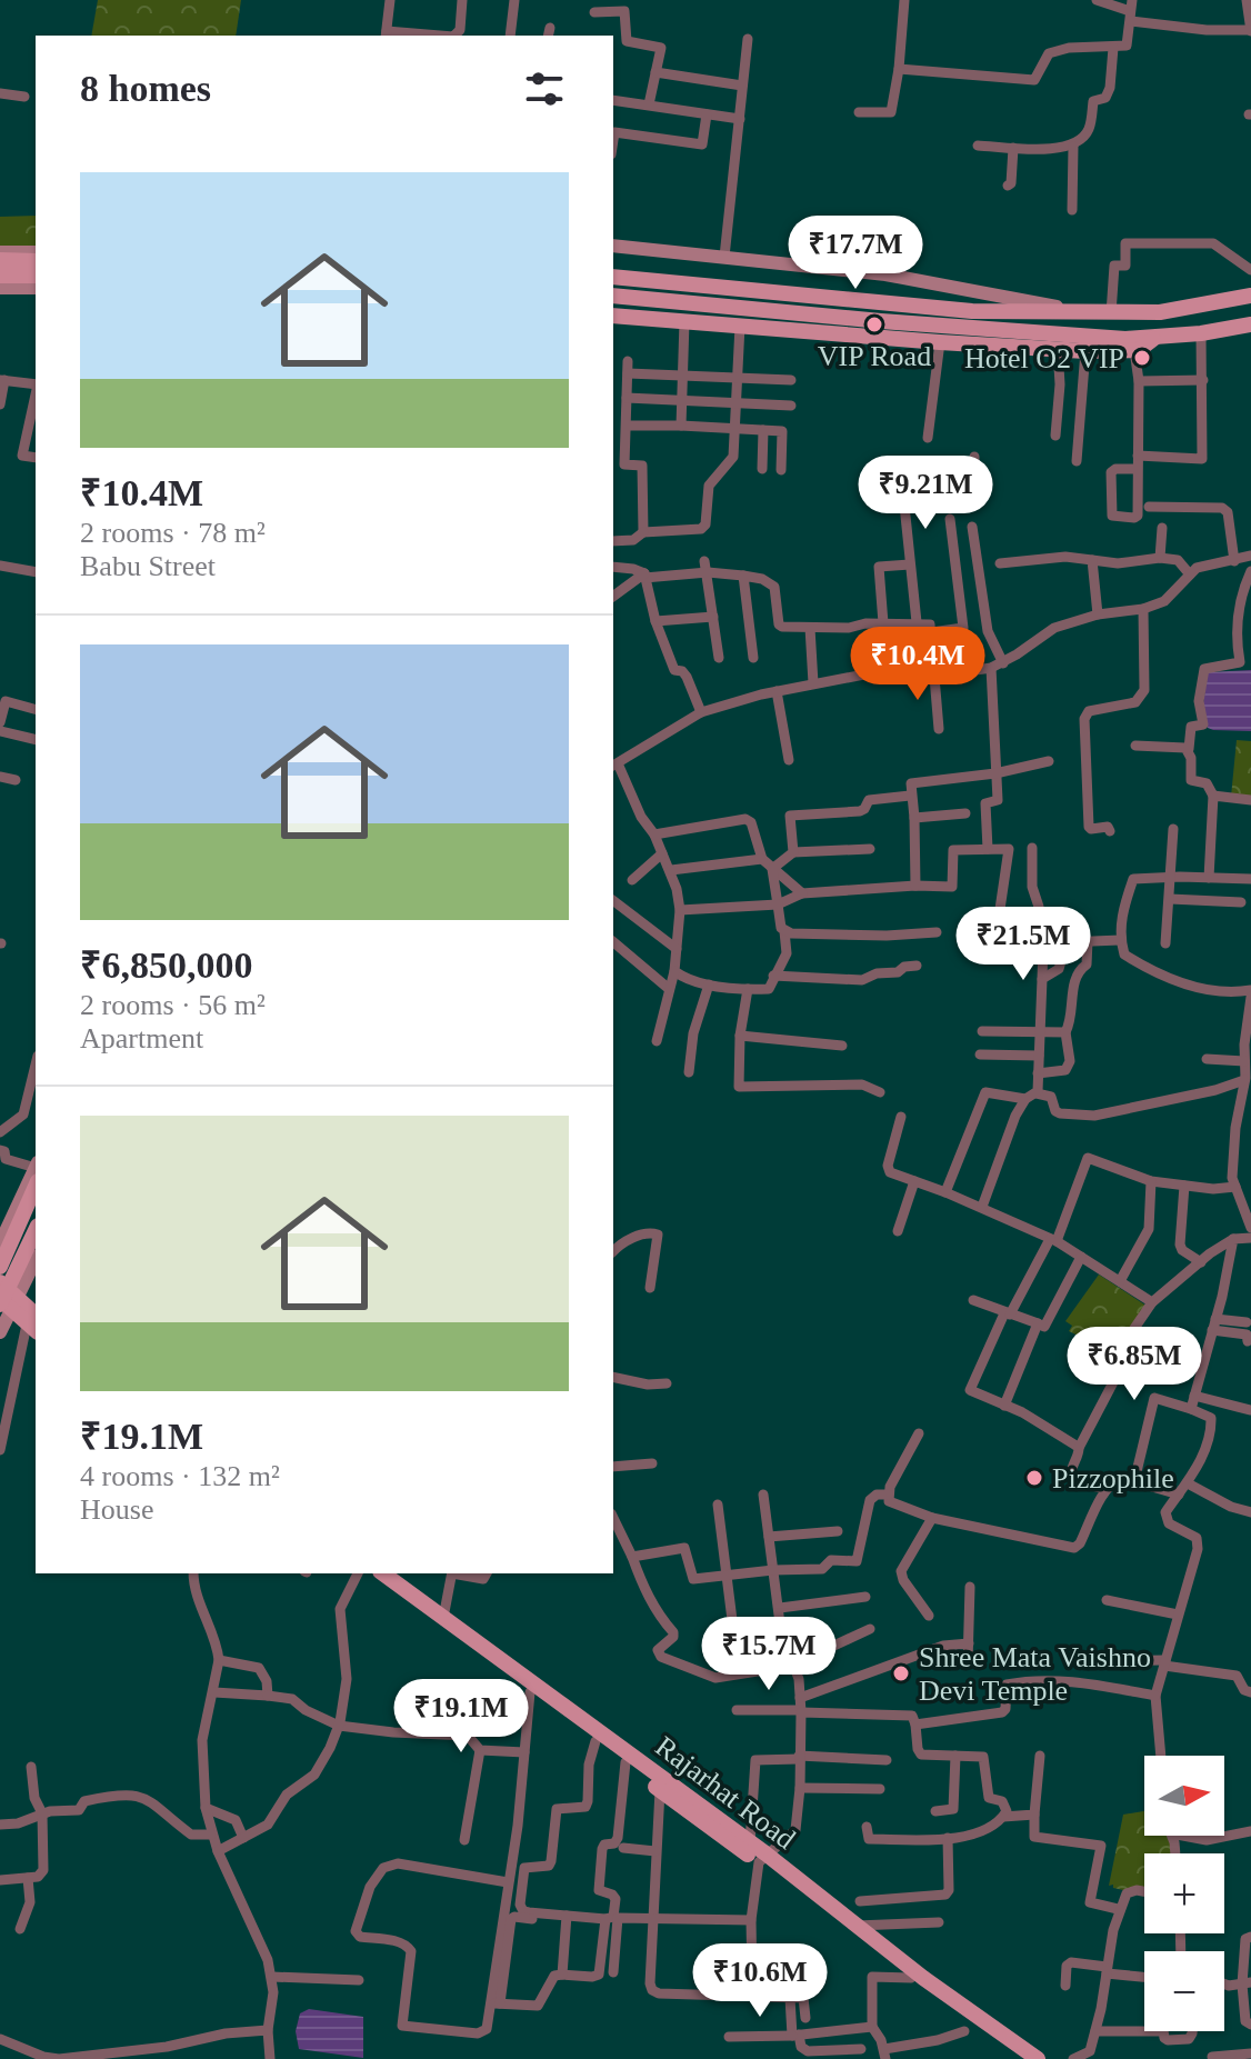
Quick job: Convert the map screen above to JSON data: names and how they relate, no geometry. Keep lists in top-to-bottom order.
{
  "streets": {
    "main road": ["Rajarhat Road"]
  },
  "places": [
    "VIP Road",
    "Hotel O2 VIP",
    "Pizzophile",
    "Shree Mata Vaishno Devi Temple"
  ],
  "north": "right",
  "page": {
    "heading": "8 homes",
    "list": [
      {
        "name": "₹10.4M",
        "note": "2 rooms · 78 m² · Babu Street"
      },
      {
        "name": "₹6,850,000",
        "note": "2 rooms · 56 m² · Apartment"
      },
      {
        "name": "₹19.1M",
        "note": "4 rooms · 132 m² · House"
      }
    ],
    "price": [
      "₹17.7M",
      "₹9.21M",
      "₹10.4M",
      "₹21.5M",
      "₹6.85M",
      "₹15.7M",
      "₹19.1M",
      "₹10.6M"
    ],
    "map_buttons": ["+", "−"]
  }
}
